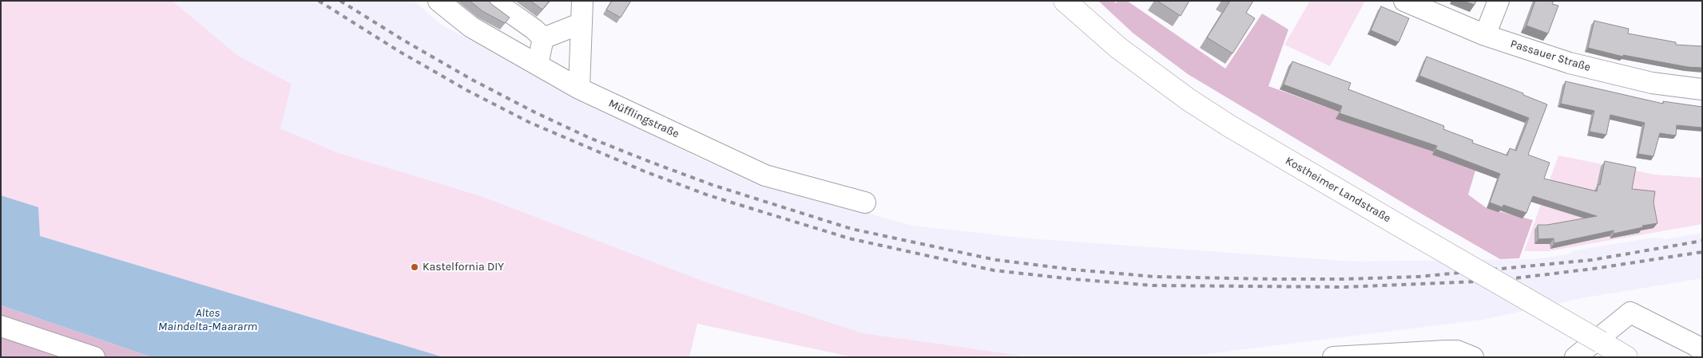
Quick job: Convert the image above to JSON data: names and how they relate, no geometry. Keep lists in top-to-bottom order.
{
  "streets": {
    "main road": ["Kostheimer Landstraße"],
    "street": ["Passauer Straße", "Müfflingstraße"]
  },
  "water": ["Altes Maindelta-Maararm"],
  "places": ["Kastelfornia DIY"]
}
